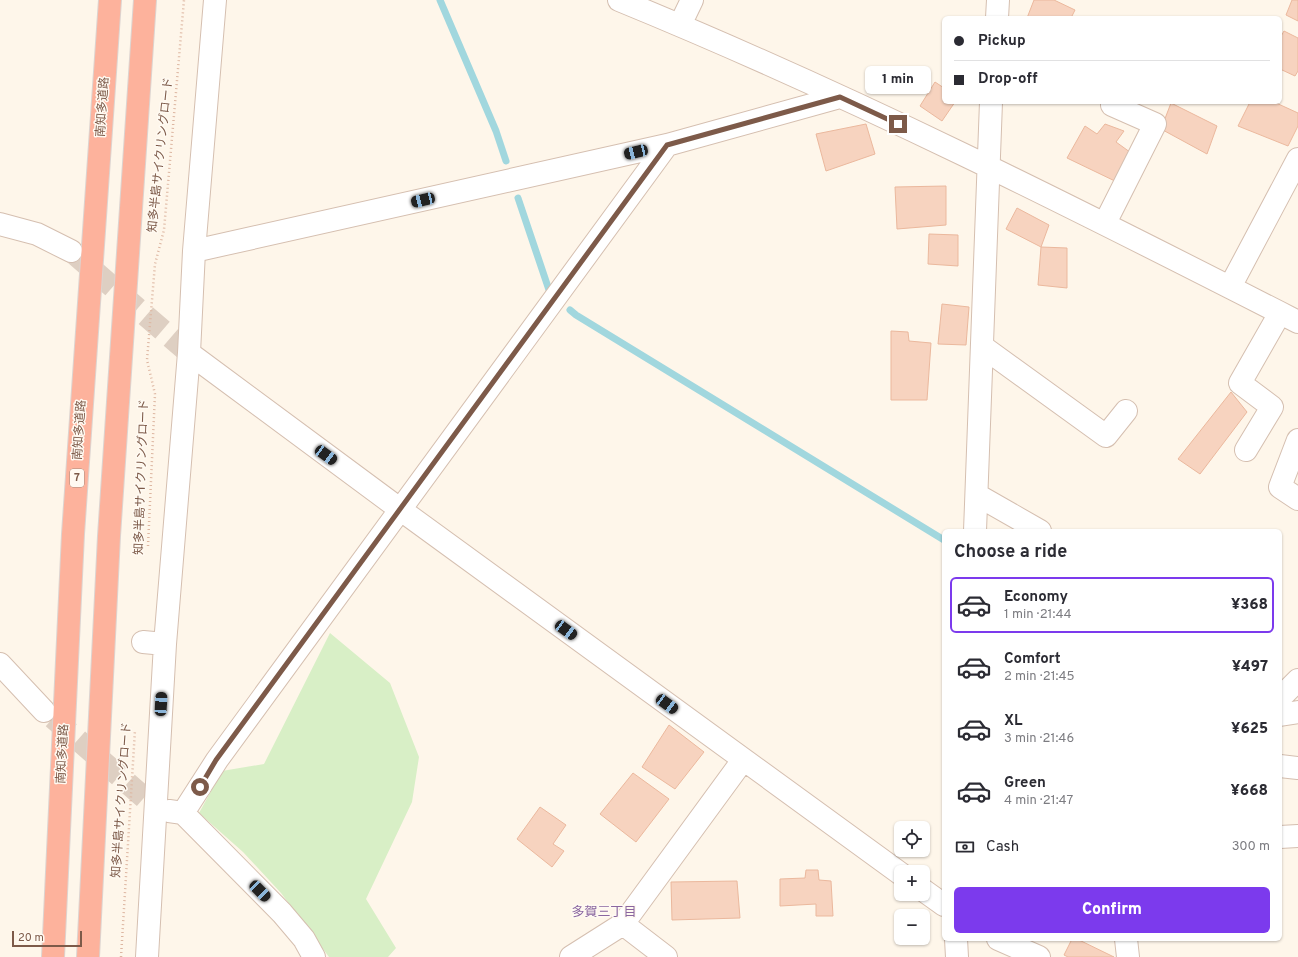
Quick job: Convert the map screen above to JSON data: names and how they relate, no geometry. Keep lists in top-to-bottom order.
{
  "streets": {
    "highway": ["南知多道路", "7"],
    "path": ["知多半島サイクリングロード"]
  },
  "districts": ["多賀三丁目"],
  "scale_bar": "20 m",
  "page": {
    "banner": ["Pickup", "Drop-off"],
    "bubble": "1 min",
    "heading": "Choose a ride",
    "list": [
      {
        "name": "Economy",
        "note": "1 min · 21:44",
        "value": "¥368"
      },
      {
        "name": "Comfort",
        "note": "2 min · 21:45",
        "value": "¥497"
      },
      {
        "name": "XL",
        "note": "3 min · 21:46",
        "value": "¥625"
      },
      {
        "name": "Green",
        "note": "4 min · 21:47",
        "value": "¥668"
      }
    ],
    "map_buttons": ["+", "−"],
    "pay": ["Cash", "300 m"],
    "buttons": "Confirm",
    "scale": "20 m"
  }
}
